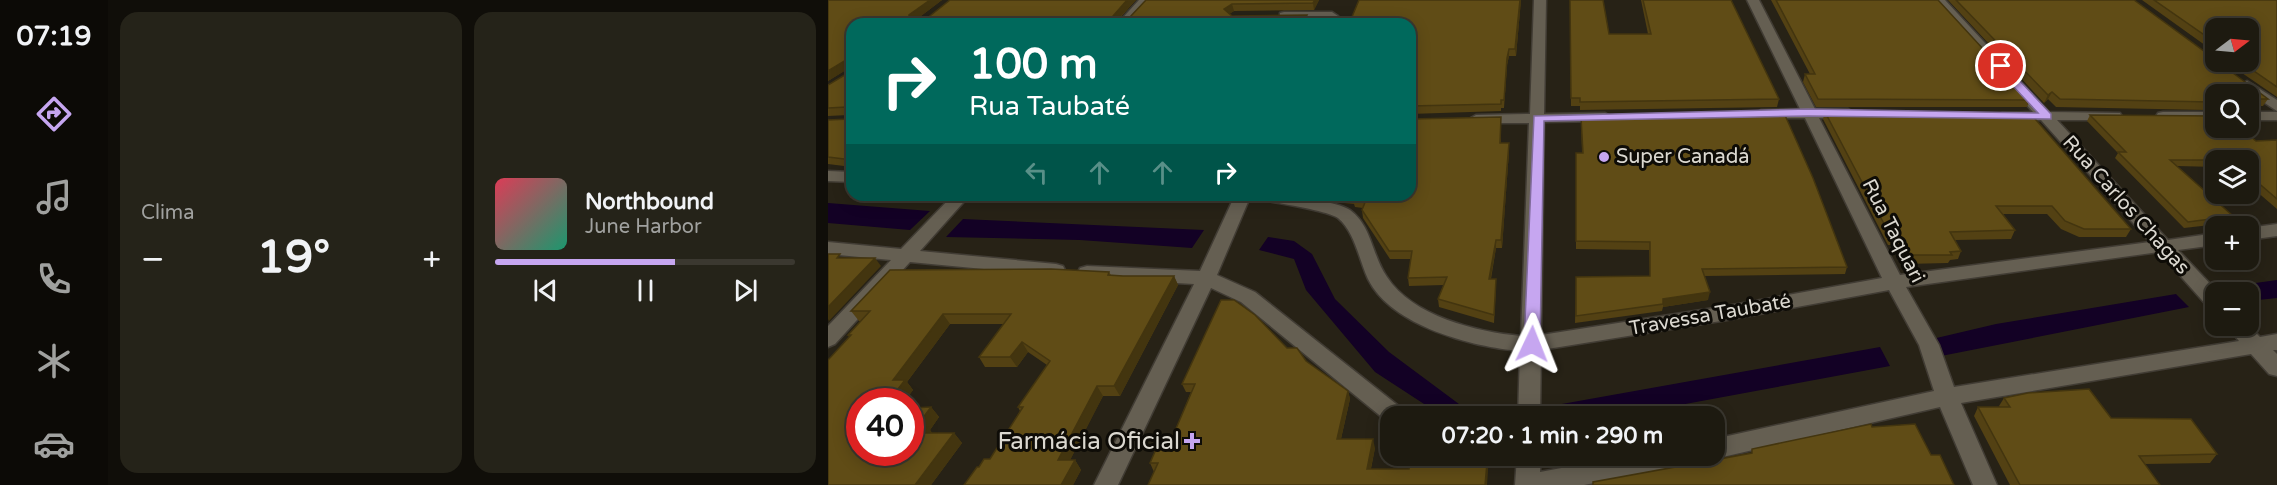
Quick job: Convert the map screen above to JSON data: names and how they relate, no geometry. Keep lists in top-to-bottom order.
{
  "streets": {
    "street": ["Rua Carlos Chagas", "Rua Taquari", "Travessa Taubaté"]
  },
  "crossings": [
    ["Rua Carlos Chagas", "Travessa Taubaté"],
    ["Rua Taquari", "Travessa Taubaté"]
  ],
  "places": {
    "other": ["Super Canadá"],
    "health": ["Farmácia Oficial"]
  },
  "north": "right",
  "page": {
    "tabs": "07:19",
    "tile": "Clima",
    "map_buttons": ["+", "−"],
    "turn": ["100 m", "Rua Taubaté"],
    "song": ["Northbound", "June Harbor"],
    "heat": ["−", "19°", "+"],
    "limit": "40",
    "trip": "07:20 · 1 min · 290 m"
  }
}
